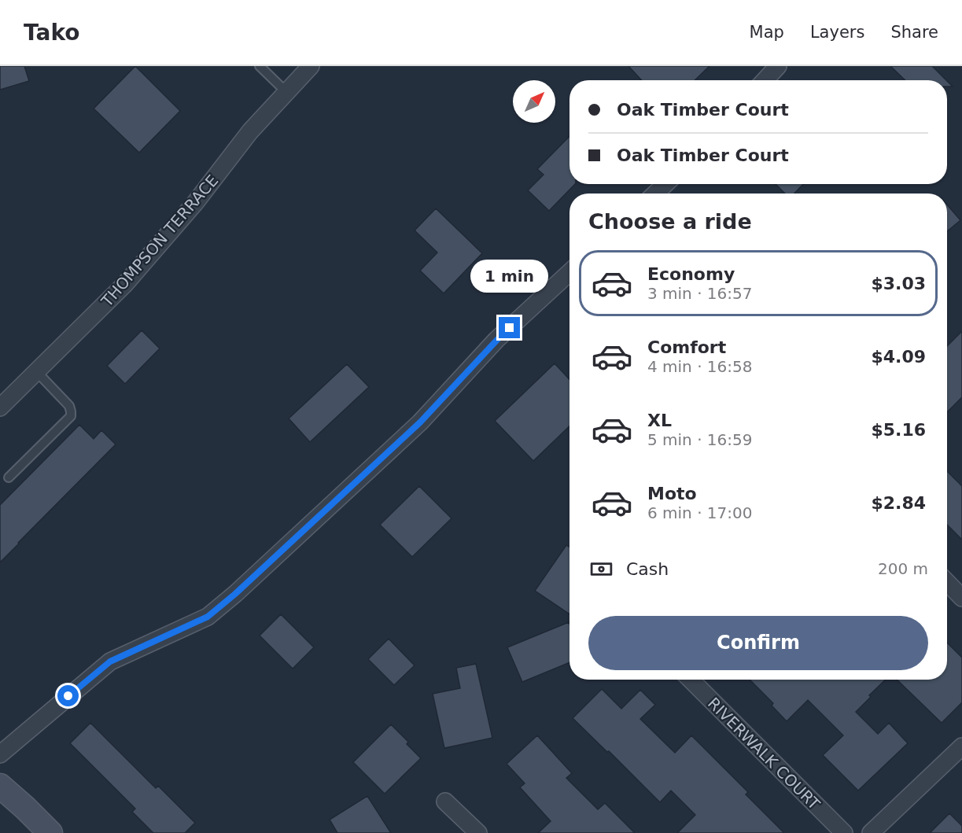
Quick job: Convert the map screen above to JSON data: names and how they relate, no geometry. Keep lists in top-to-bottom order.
{
  "streets": {
    "street": ["THOMPSON TERRACE", "RIVERWALK COURT"]
  },
  "north": "top right",
  "page": {
    "header": "Tako",
    "nav": ["Map", "Layers", "Share"],
    "banner": ["Oak Timber Court", "Oak Timber Court"],
    "heading": "Choose a ride",
    "list": [
      {
        "name": "Economy",
        "note": "3 min · 16:57",
        "value": "$3.03"
      },
      {
        "name": "Comfort",
        "note": "4 min · 16:58",
        "value": "$4.09"
      },
      {
        "name": "XL",
        "note": "5 min · 16:59",
        "value": "$5.16"
      },
      {
        "name": "Moto",
        "note": "6 min · 17:00",
        "value": "$2.84"
      }
    ],
    "bubble": "1 min",
    "pay": ["Cash", "200 m"],
    "buttons": "Confirm"
  }
}
